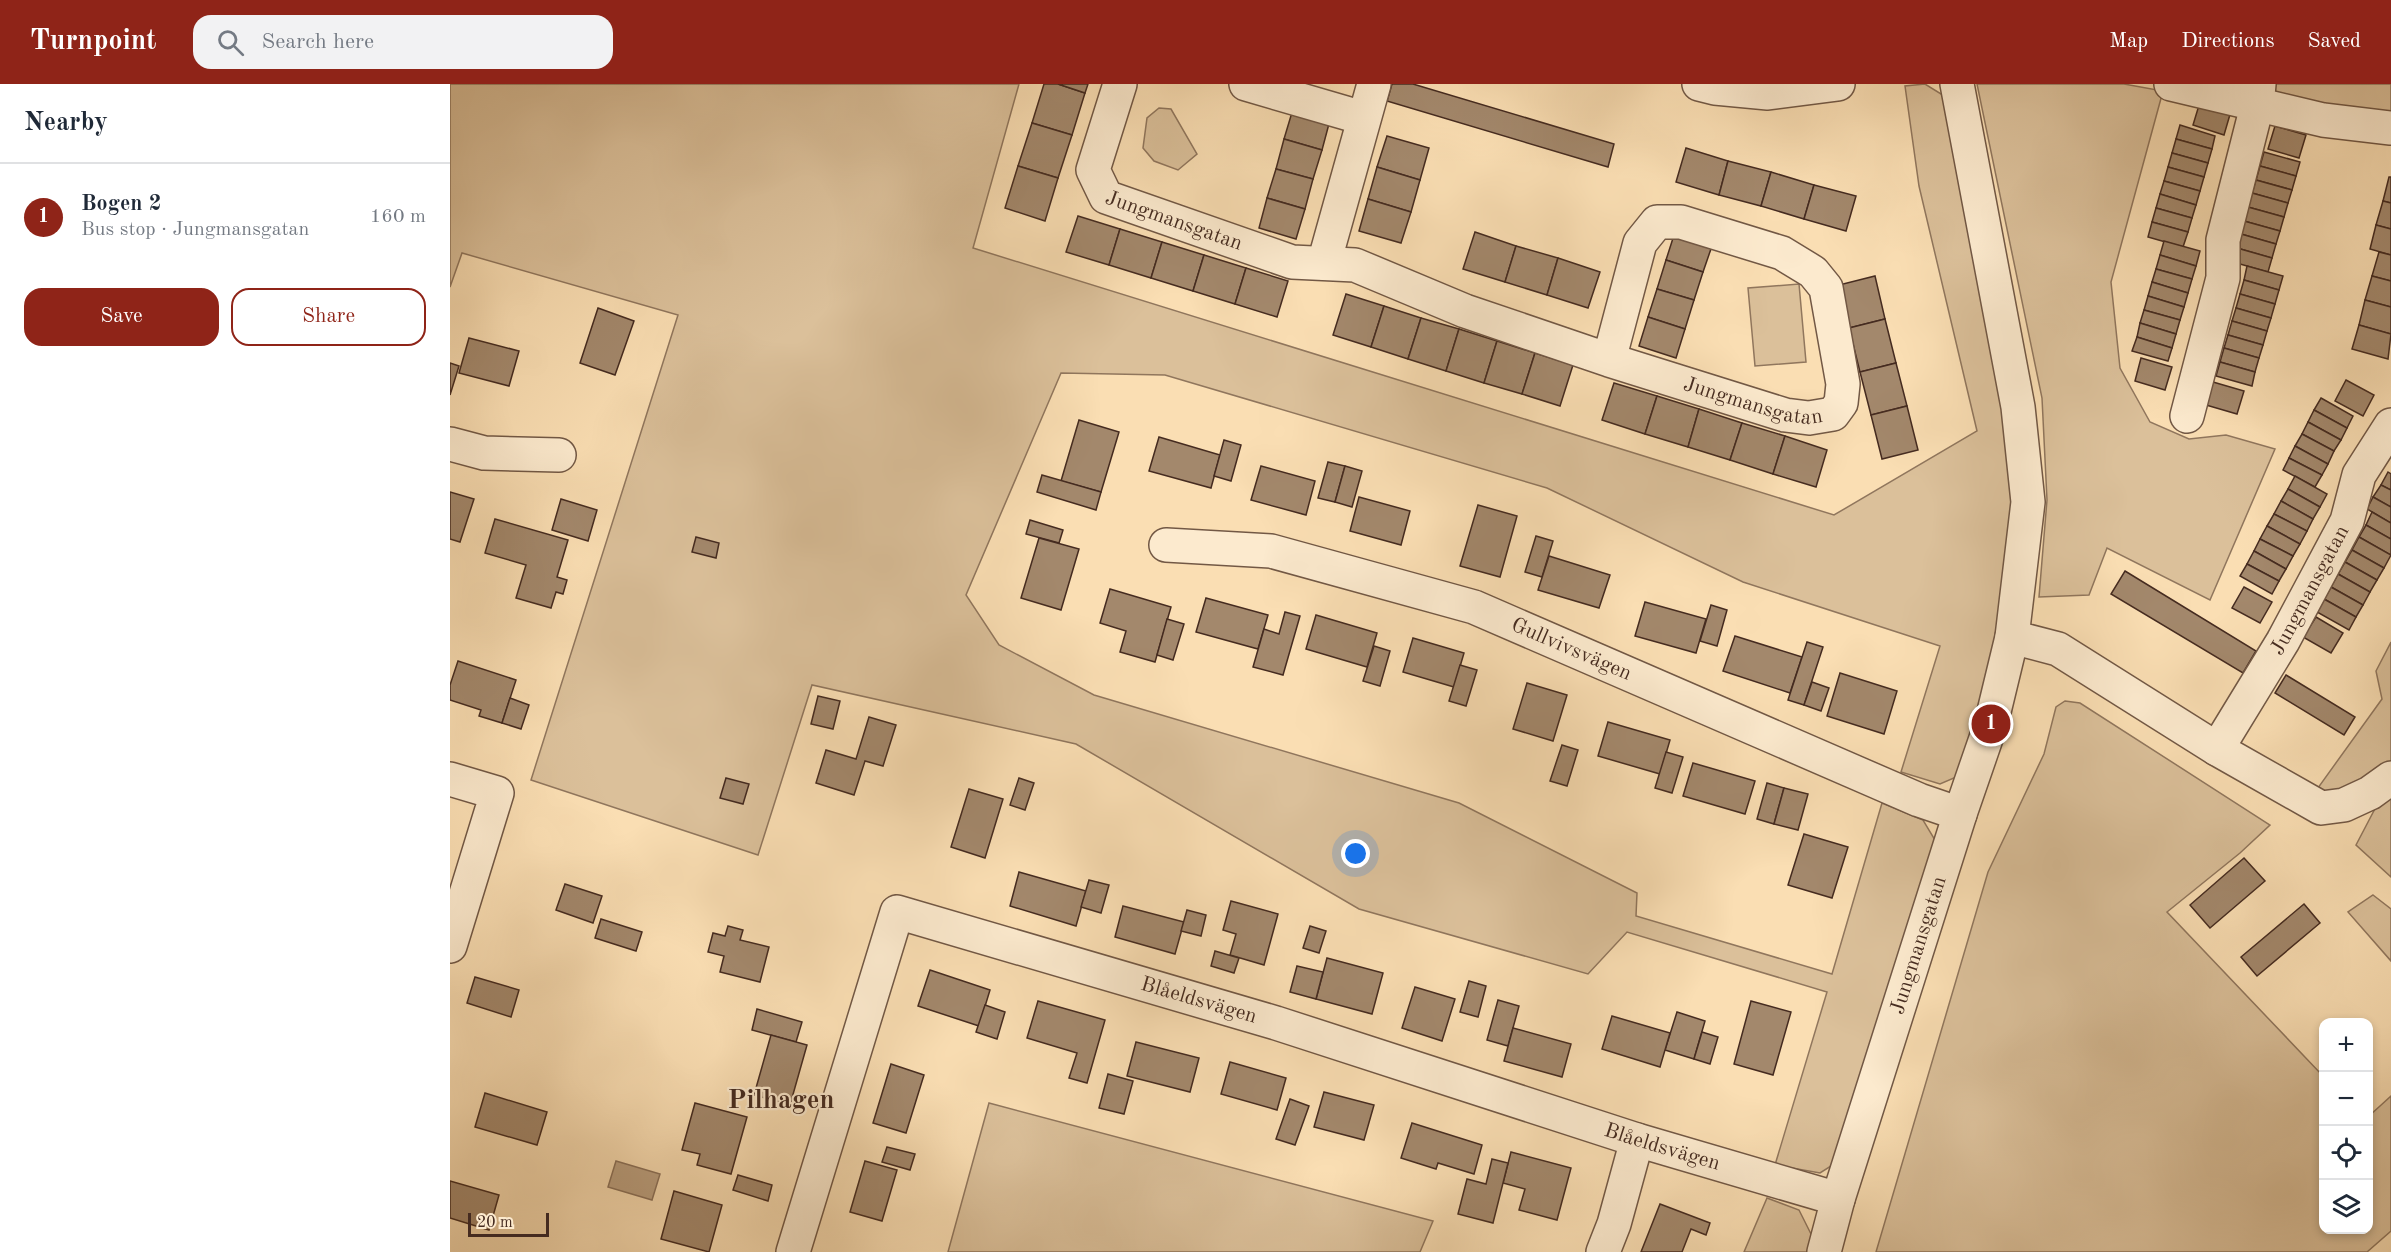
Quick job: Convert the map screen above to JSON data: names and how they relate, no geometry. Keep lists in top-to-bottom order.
{
  "streets": {
    "street": ["Jungmansgatan", "Gullvivsvägen", "Blåeldsvägen"]
  },
  "crossings": [
    ["Jungmansgatan", "Gullvivsvägen"],
    ["Jungmansgatan", "Blåeldsvägen"]
  ],
  "districts": ["Pilhagen"],
  "scale_bar": "20 m",
  "page": {
    "header": "Turnpoint",
    "search": "Search here",
    "nav": ["Map", "Directions", "Saved"],
    "heading": "Nearby",
    "list": [
      {
        "mark": "1",
        "name": "Bogen 2",
        "note": "Bus stop · Jungmansgatan",
        "value": "160 m"
      }
    ],
    "buttons": ["Save", "Share"],
    "pins": "1",
    "map_buttons": ["+", "−"],
    "scale": "20 m"
  }
}
